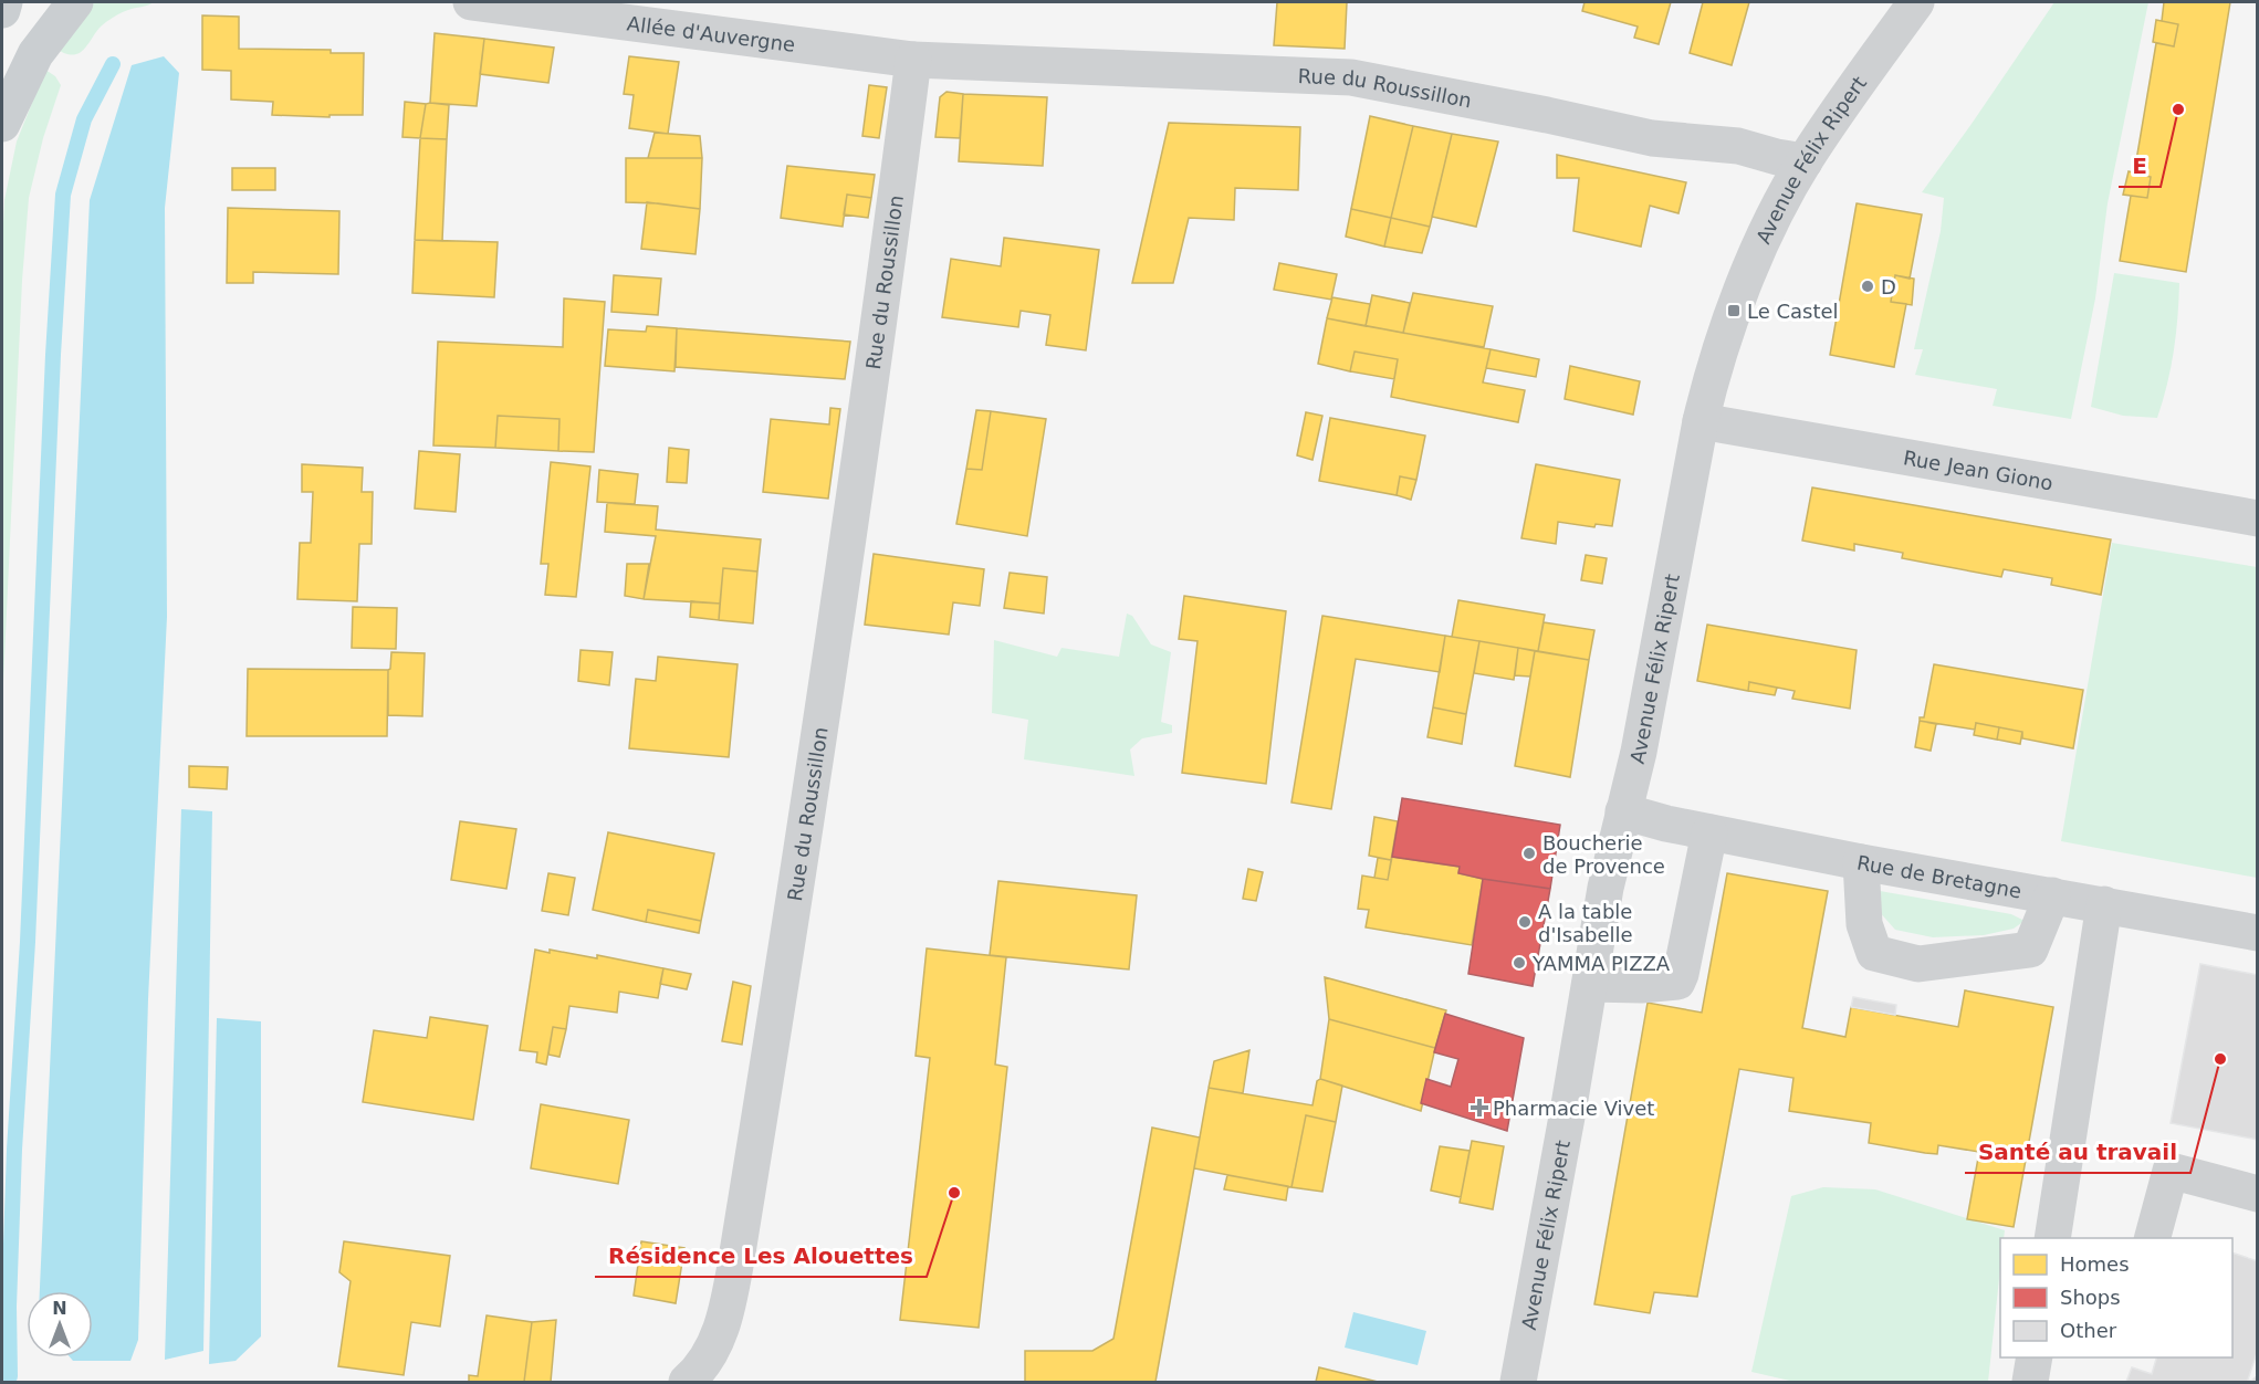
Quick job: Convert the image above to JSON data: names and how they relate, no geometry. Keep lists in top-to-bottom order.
{
  "streets": {
    "street": [
      "Allée d'Auvergne",
      "Rue du Roussillon",
      "Avenue Félix Ripert",
      "Rue Jean Giono",
      "Rue de Bretagne"
    ]
  },
  "crossings": [
    ["Allée d'Auvergne", "Rue du Roussillon"],
    ["Rue du Roussillon", "Avenue Félix Ripert"],
    ["Avenue Félix Ripert", "Rue Jean Giono"],
    ["Avenue Félix Ripert", "Rue de Bretagne"]
  ],
  "places": {
    "other": [
      "E",
      "D",
      "Boucherie de Provence",
      "A la table d'Isabelle",
      "YAMMA PIZZA",
      "Santé au travail",
      "Résidence Les Alouettes"
    ],
    "transit": ["Le Castel"],
    "health": ["Pharmacie Vivet"]
  },
  "legend": ["Homes", "Shops", "Other"],
  "north": "top"
}
